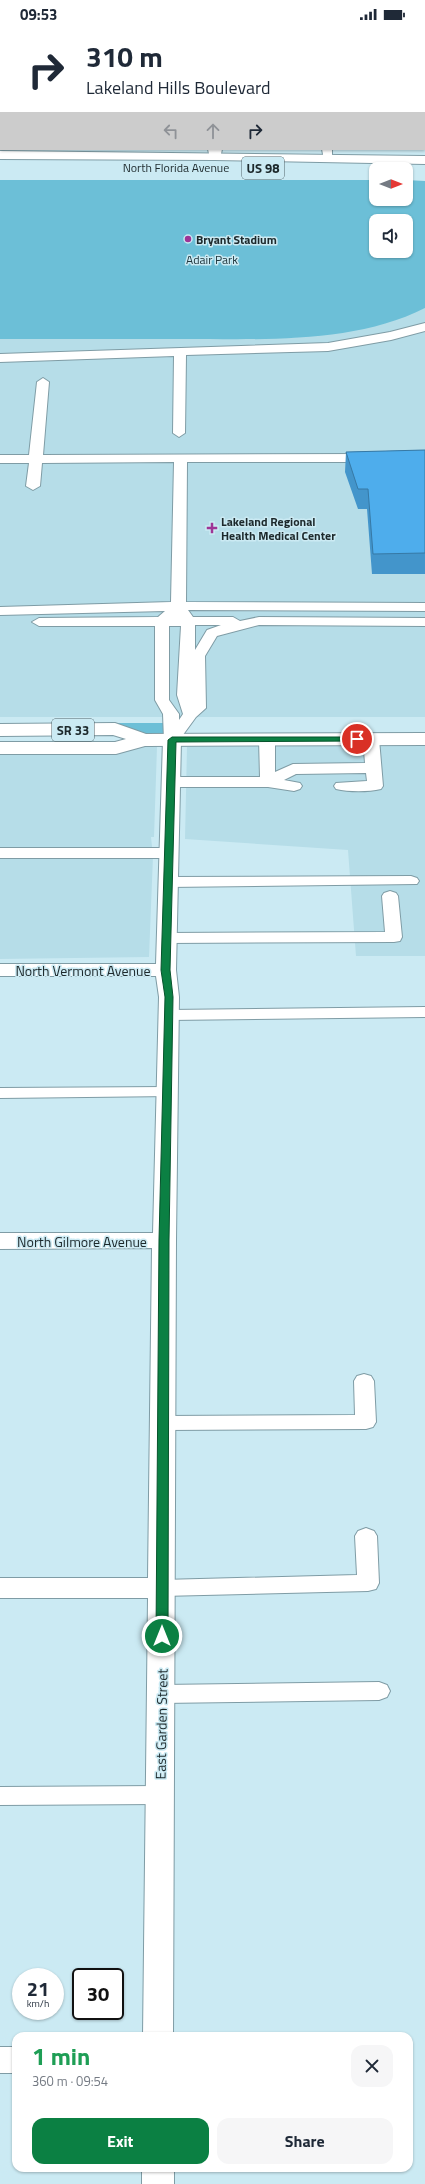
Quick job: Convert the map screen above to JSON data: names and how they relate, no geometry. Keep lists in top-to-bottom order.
{
  "streets": {
    "street": [
      "North Florida Avenue",
      "US 98",
      "SR 33",
      "North Vermont Avenue",
      "North Gilmore Avenue",
      "East Garden Street"
    ]
  },
  "crossings": [
    ["SR 33", "East Garden Street"],
    ["North Vermont Avenue", "East Garden Street"],
    ["North Gilmore Avenue", "East Garden Street"]
  ],
  "parks": ["Adair Park"],
  "places": {
    "other": ["Bryant Stadium"],
    "health": ["Lakeland Regional Health Medical Center"]
  },
  "north": "right",
  "page": {
    "status": "09:53",
    "turn": ["310 m", "Lakeland Hills Boulevard"],
    "speed": "21 km/h",
    "limit": "30",
    "heading": ["1 min", "360 m · 09:54"],
    "buttons": ["Exit", "Share"]
  }
}
